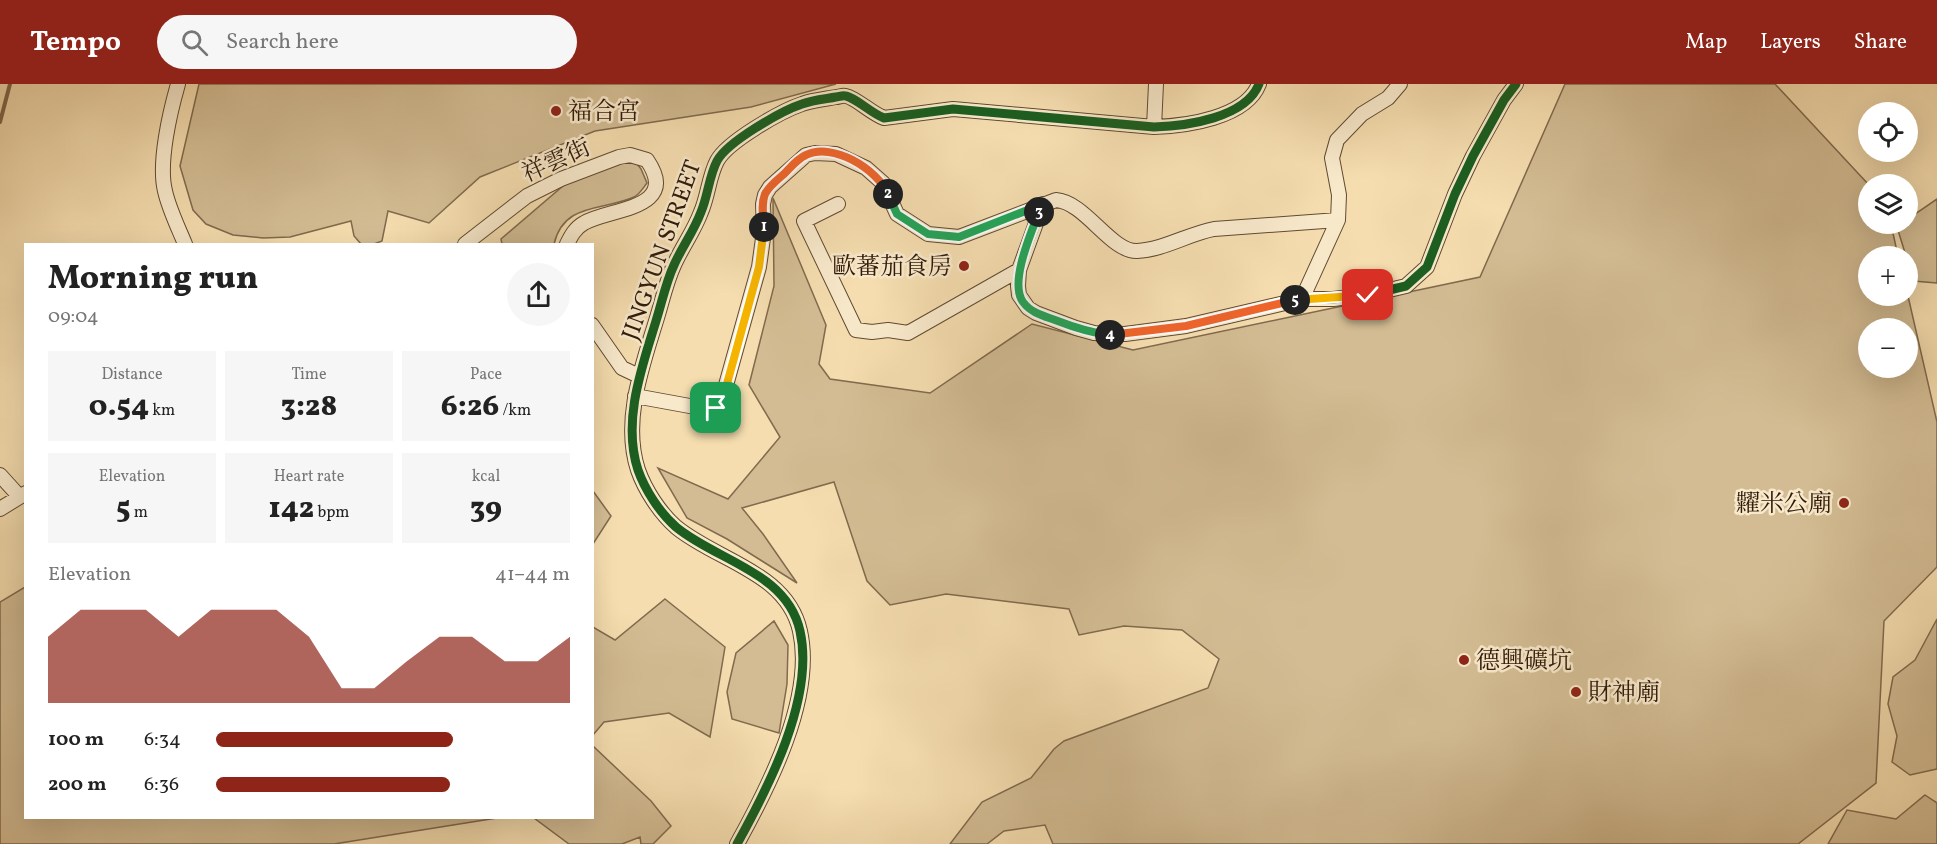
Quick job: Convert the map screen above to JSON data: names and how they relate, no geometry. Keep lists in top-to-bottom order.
{
  "streets": {
    "street": ["祥雲街", "JINGYUN STREET"]
  },
  "places": [
    "福合宮",
    "歐蕃茄食房",
    "糶米公廟",
    "德興礦坑",
    "財神廟"
  ],
  "page": {
    "header": "Tempo",
    "search": "Search here",
    "nav": ["Map", "Layers", "Share"],
    "map_buttons": ["+", "−"],
    "pins": [
      "2",
      "3",
      "1",
      "5",
      "4"
    ],
    "heading": ["Morning run", "09:04"],
    "stats": [
      ["Distance", "0.54 km"],
      ["Time", "3:28"],
      ["Pace", "6:26 /km"],
      ["Elevation", "5 m"],
      ["Heart rate", "142 bpm"],
      ["kcal", "39"]
    ],
    "chart": ["Elevation", "41–44 m"],
    "list": [
      {
        "name": "100 m",
        "note": "6:34"
      },
      {
        "name": "200 m",
        "note": "6:36"
      }
    ]
  }
}
